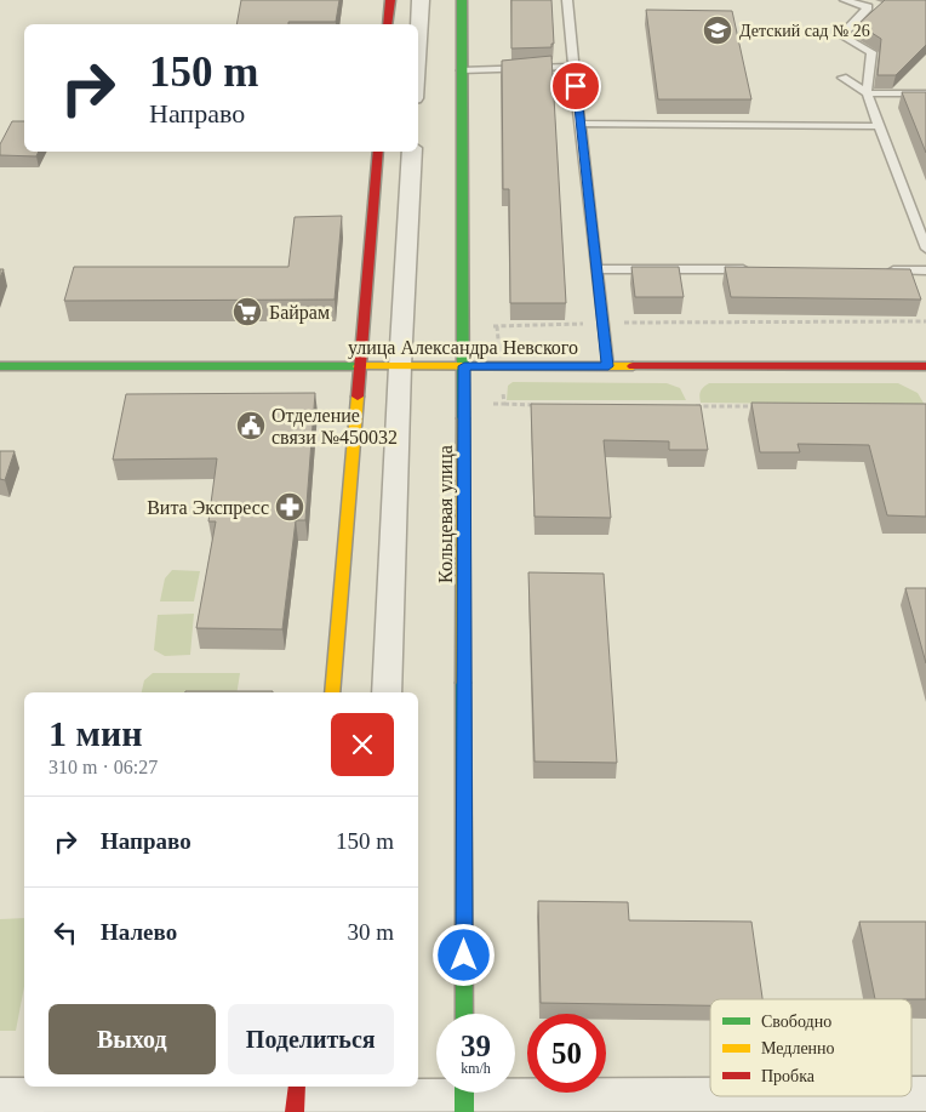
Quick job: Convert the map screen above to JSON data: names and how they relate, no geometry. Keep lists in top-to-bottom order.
{
  "streets": {
    "main road": ["улица Александра Невского", "Кольцевая улица"]
  },
  "crossings": [
    ["улица Александра Невского", "Кольцевая улица"]
  ],
  "places": {
    "school or university": ["Детский сад № 26"],
    "supermarket": ["Байрам"],
    "public building": ["Отделение связи №450032"],
    "pharmacy": ["Вита Экспресс"]
  },
  "legend": ["Свободно", "Медленно", "Пробка"],
  "page": {
    "turn": ["150 m", "Направо"],
    "heading": ["1 мин", "310 m · 06:27"],
    "list": [
      {
        "name": "Направо",
        "value": "150 m"
      },
      {
        "name": "Налево",
        "value": "30 m"
      }
    ],
    "buttons": ["Выход", "Поделиться"],
    "speed": "39 km/h",
    "limit": "50"
  }
}
